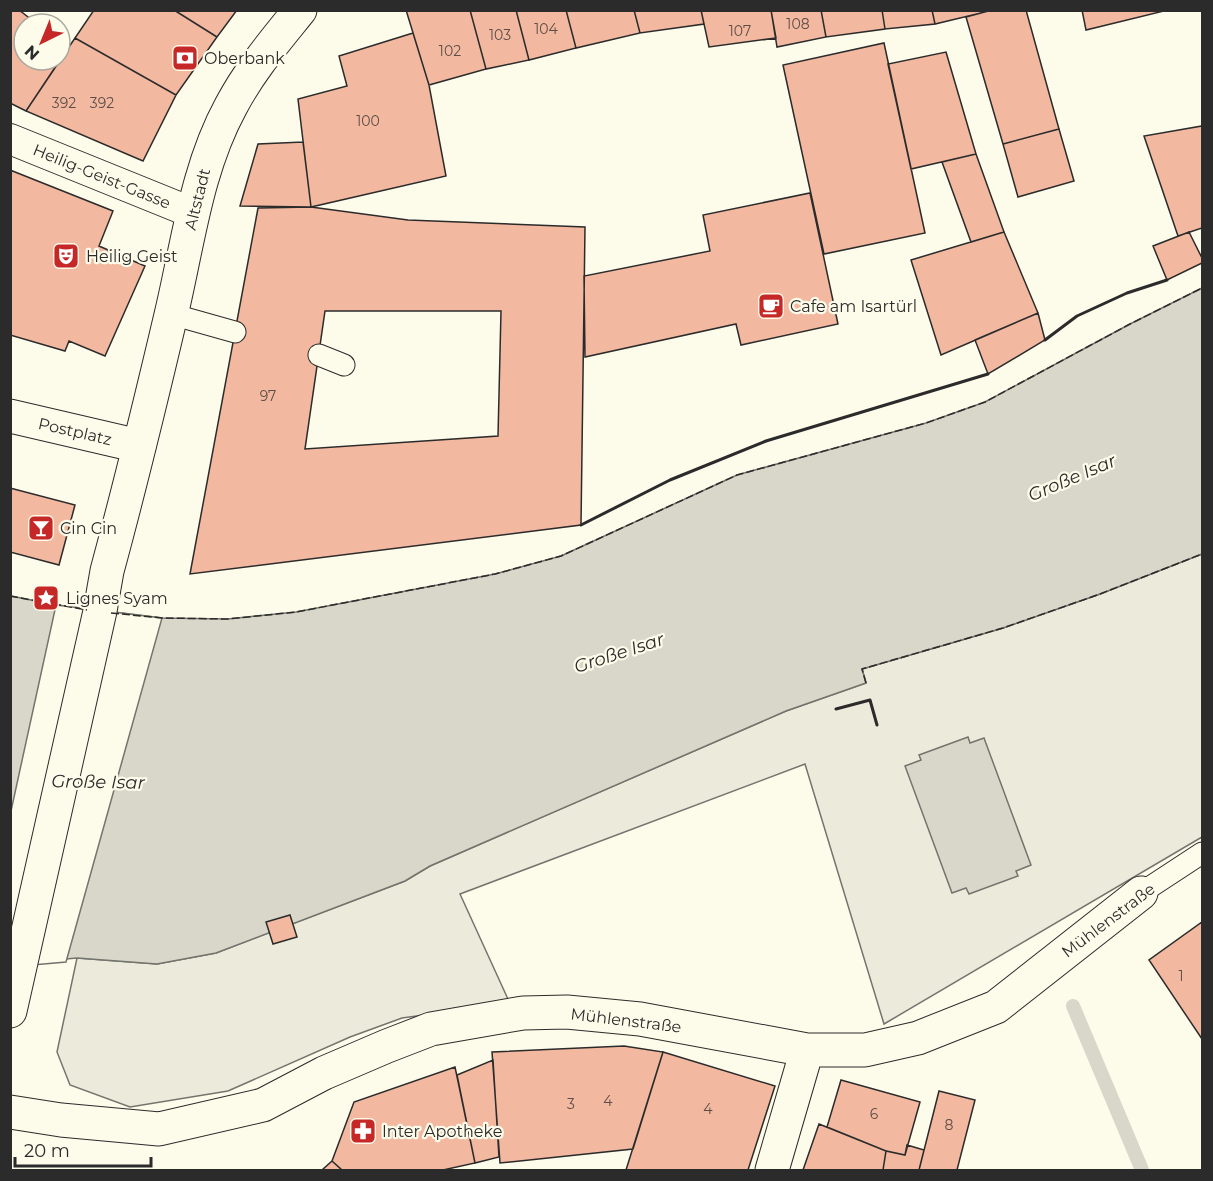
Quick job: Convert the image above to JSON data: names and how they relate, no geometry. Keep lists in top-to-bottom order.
{
  "streets": {
    "street": [
      "Heilig-Geist-Gasse",
      "Altstadt",
      "Postplatz",
      "Mühlenstraße"
    ]
  },
  "crossings": [
    ["Heilig-Geist-Gasse", "Altstadt"],
    ["Altstadt", "Postplatz"]
  ],
  "water": ["Große Isar"],
  "places": {
    "bank": ["Oberbank"],
    "theatre": ["Heilig Geist"],
    "cafe": ["Cafe am Isartürl"],
    "bar": ["Cin Cin"],
    "place": ["Lignes Syam"],
    "pharmacy": ["Inter Apotheke"]
  },
  "house_numbers": [
    "108",
    "104",
    "107",
    "103",
    "102",
    "392",
    "392",
    "100",
    "97",
    "1",
    "4",
    "3",
    "4",
    "6",
    "8"
  ],
  "scale_bar": "20 m",
  "north": "bottom left"
}
